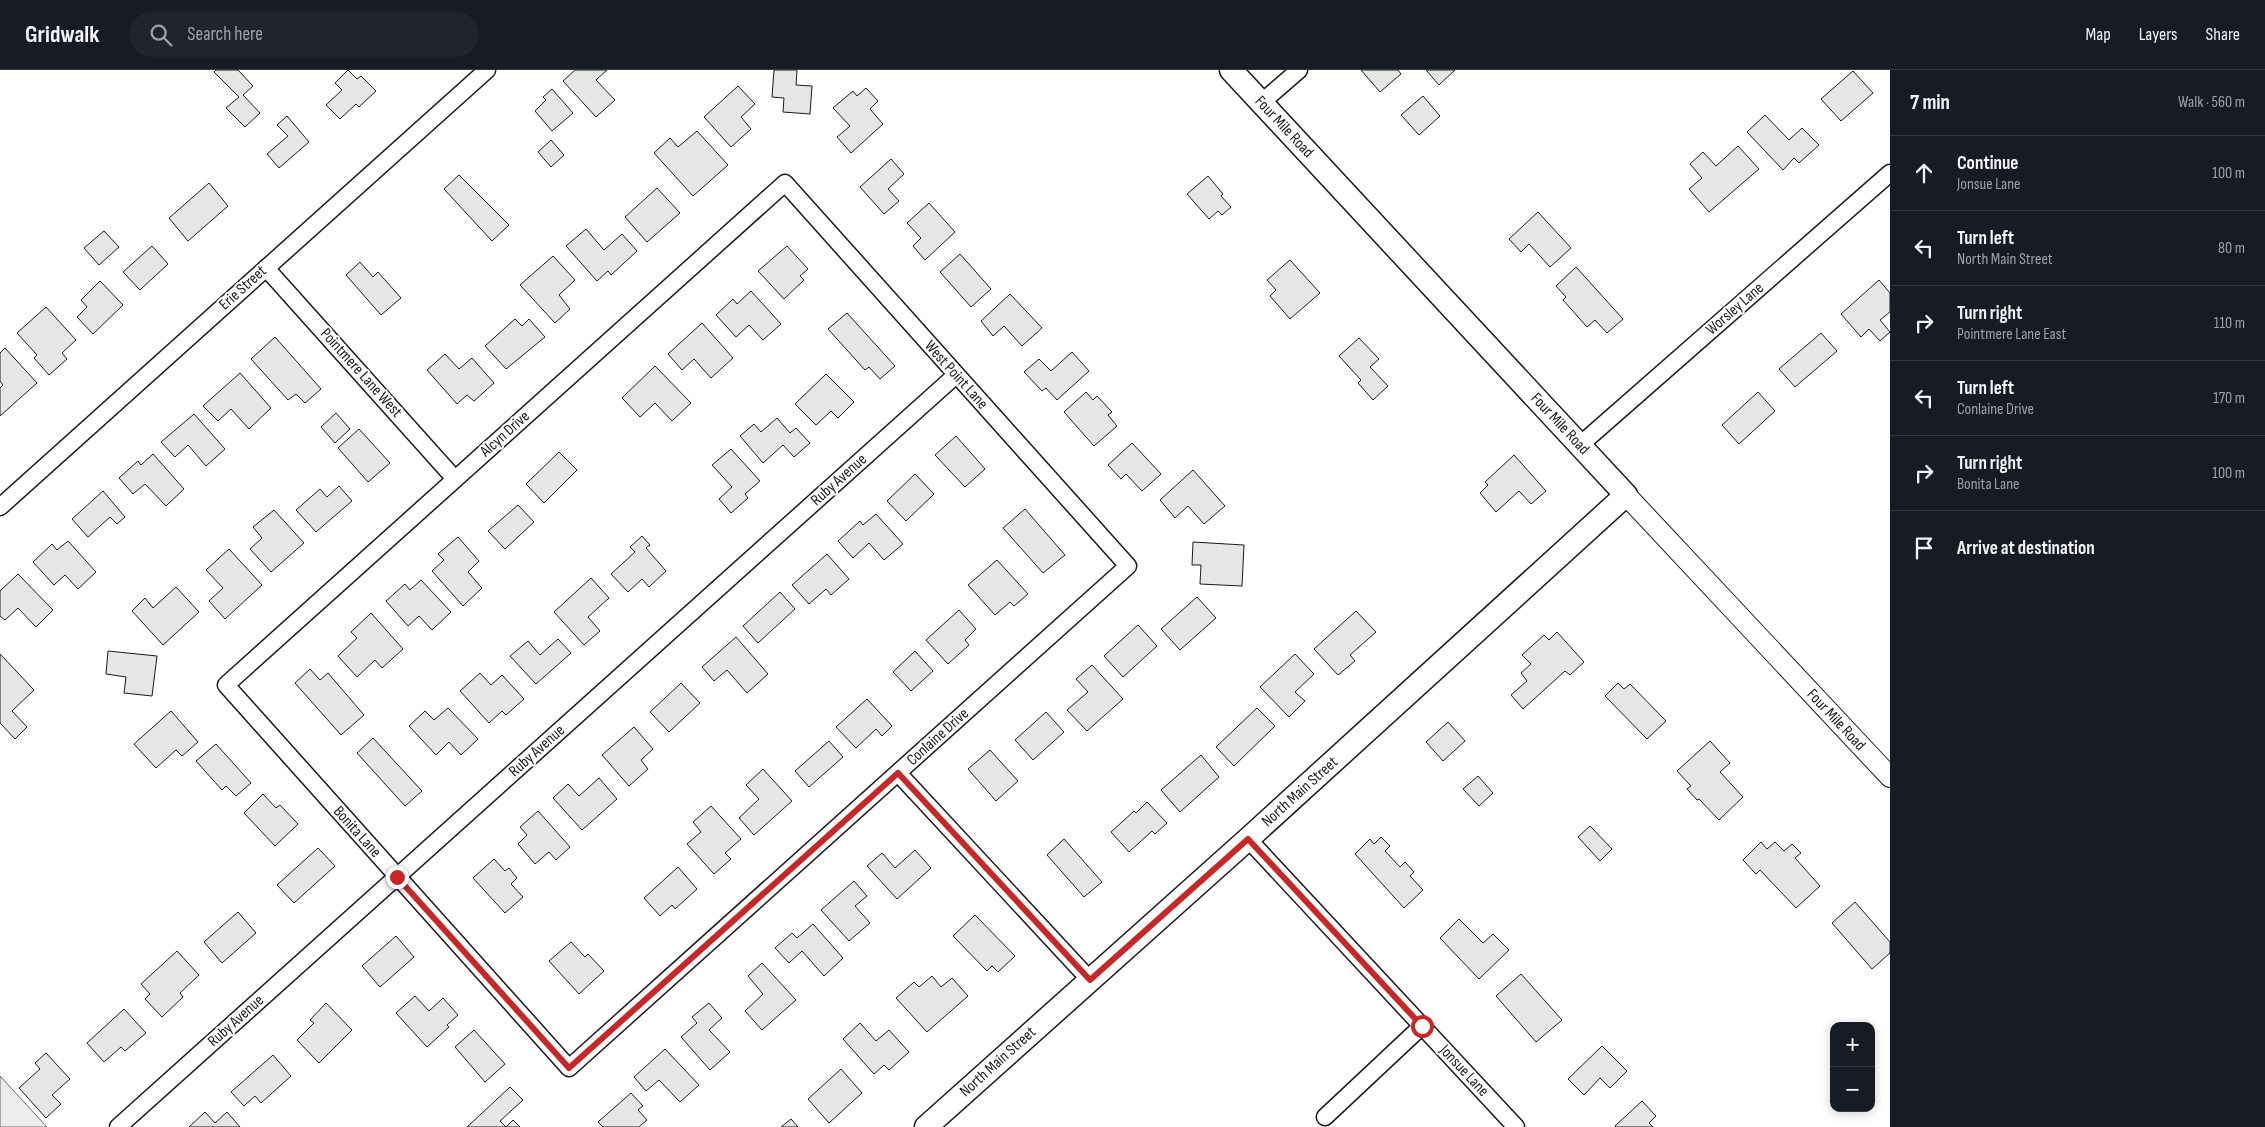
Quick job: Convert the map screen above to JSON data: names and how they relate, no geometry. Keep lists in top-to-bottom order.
{
  "streets": {
    "main road": ["Four Mile Road", "North Main Street"],
    "street": [
      "Erie Street",
      "Worsley Lane",
      "Pointmere Lane West",
      "West Point Lane",
      "Alcyn Drive",
      "Ruby Avenue",
      "Conlaine Drive",
      "Bonita Lane",
      "Jonsue Lane"
    ]
  },
  "crossings": [
    ["Four Mile Road", "Worsley Lane"],
    ["Four Mile Road", "North Main Street"],
    ["Erie Street", "Pointmere Lane West"],
    ["Pointmere Lane West", "Alcyn Drive"],
    ["West Point Lane", "Alcyn Drive"],
    ["West Point Lane", "Ruby Avenue"],
    ["West Point Lane", "Conlaine Drive"],
    ["Alcyn Drive", "Bonita Lane"],
    ["Ruby Avenue", "Bonita Lane"],
    ["Conlaine Drive", "Bonita Lane"],
    ["North Main Street", "Jonsue Lane"]
  ],
  "page": {
    "header": "Gridwalk",
    "search": "Search here",
    "nav": ["Map", "Layers", "Share"],
    "heading": ["7 min", "Walk · 560 m"],
    "list": [
      ["Continue", "Jonsue Lane", "100 m"],
      ["Turn left", "North Main Street", "80 m"],
      ["Turn right", "Pointmere Lane East", "110 m"],
      ["Turn left", "Conlaine Drive", "170 m"],
      ["Turn right", "Bonita Lane", "100 m"],
      "Arrive at destination"
    ],
    "map_buttons": ["+", "−"]
  }
}
